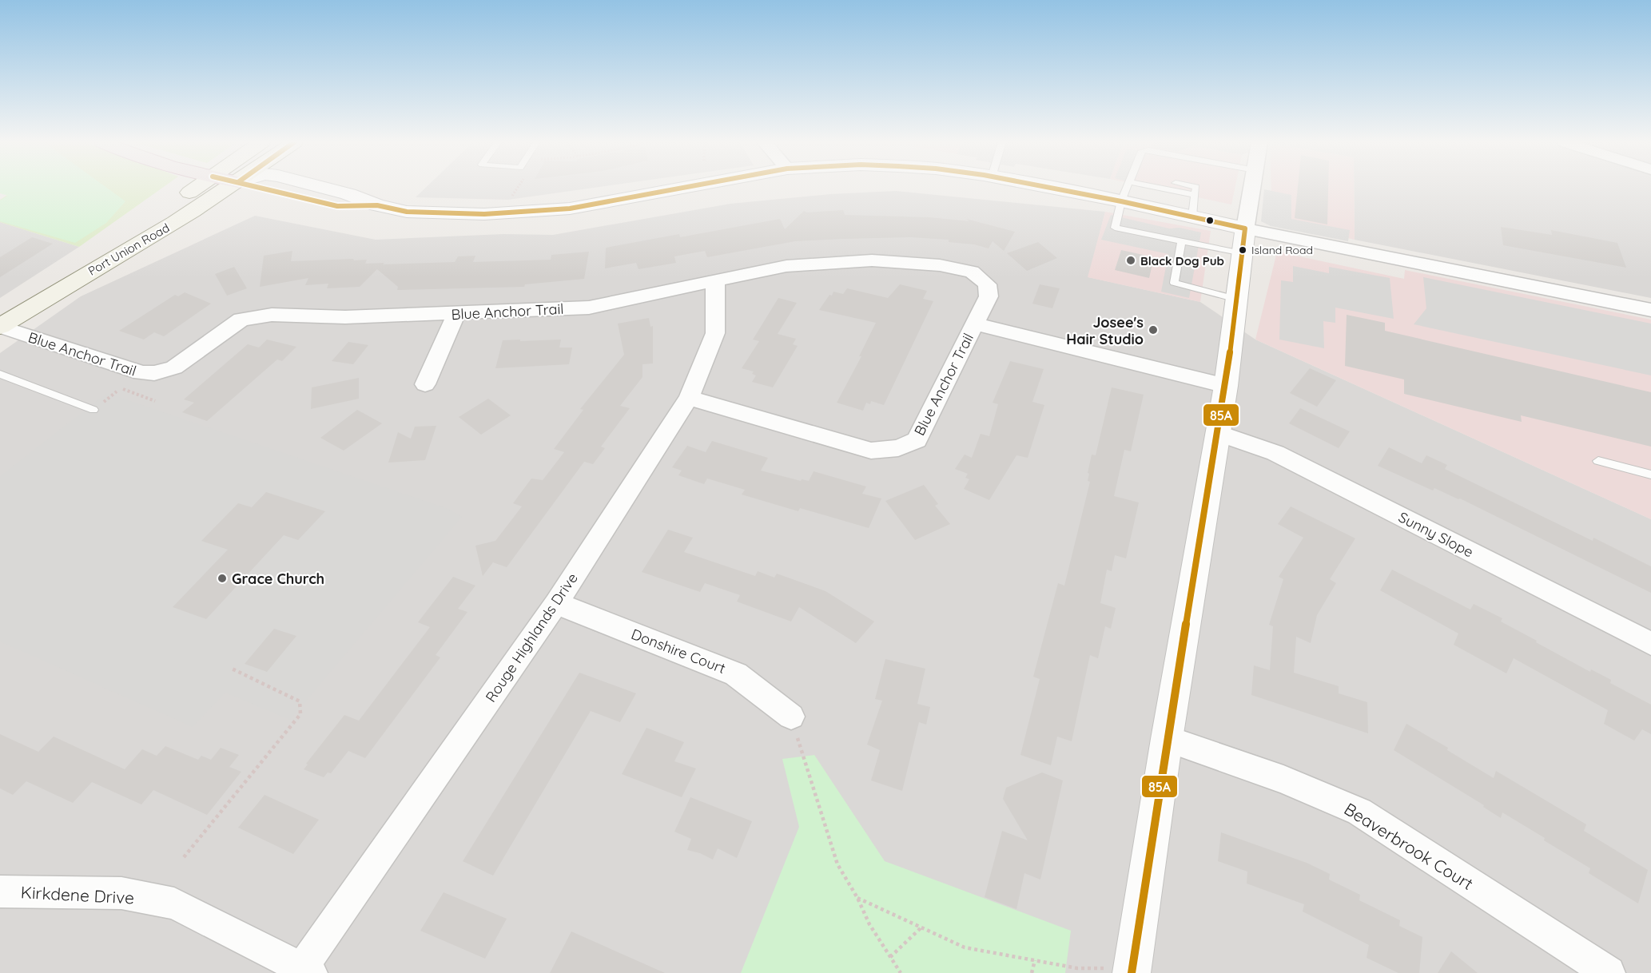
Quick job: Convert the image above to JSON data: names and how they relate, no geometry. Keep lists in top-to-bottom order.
{
  "streets": {
    "main road": ["Port Union Road"],
    "street": [
      "Blue Anchor Trail",
      "Sunny Slope",
      "Rouge Highlands Drive",
      "Donshire Court",
      "Beaverbrook Court",
      "Kirkdene Drive"
    ]
  },
  "crossings": [
    ["Port Union Road", "Blue Anchor Trail"],
    ["Blue Anchor Trail", "Rouge Highlands Drive"],
    ["Rouge Highlands Drive", "Donshire Court"],
    ["Rouge Highlands Drive", "Kirkdene Drive"]
  ],
  "places": [
    "Island Road",
    "Black Dog Pub",
    "Josee's Hair Studio",
    "Grace Church"
  ],
  "lines": ["transit line 85A"]
}
